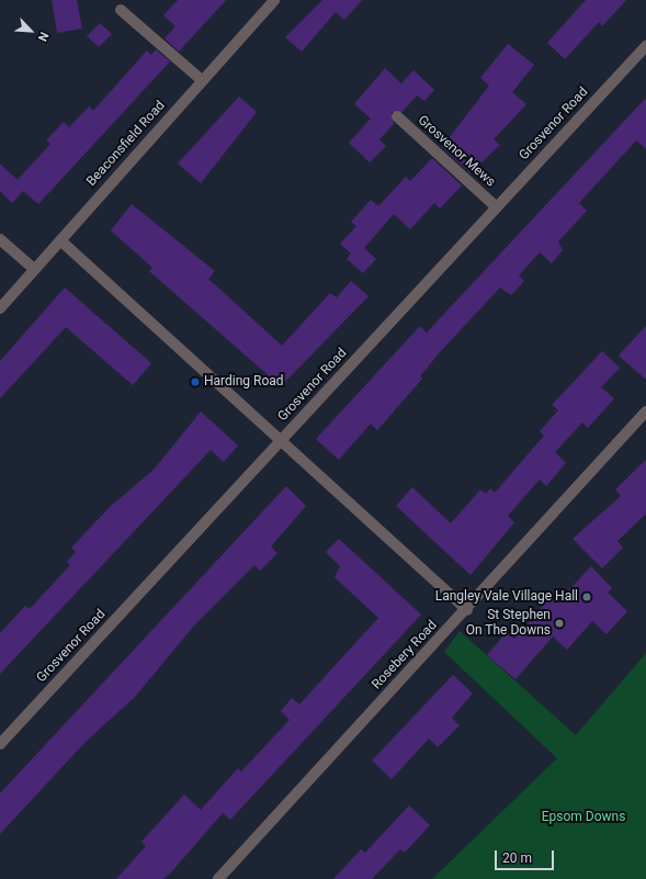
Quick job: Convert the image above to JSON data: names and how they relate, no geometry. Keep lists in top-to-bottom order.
{
  "streets": {
    "street": [
      "Grosvenor Road",
      "Beaconsfield Road",
      "Grosvenor Mews",
      "Rosebery Road"
    ]
  },
  "crossings": [
    ["Grosvenor Road", "Grosvenor Mews"]
  ],
  "parks": ["Epsom Downs"],
  "places": ["Harding Road", "Langley Vale Village Hall", "St Stephen On The Downs"],
  "scale_bar": "20 m",
  "north": "bottom right"
}
